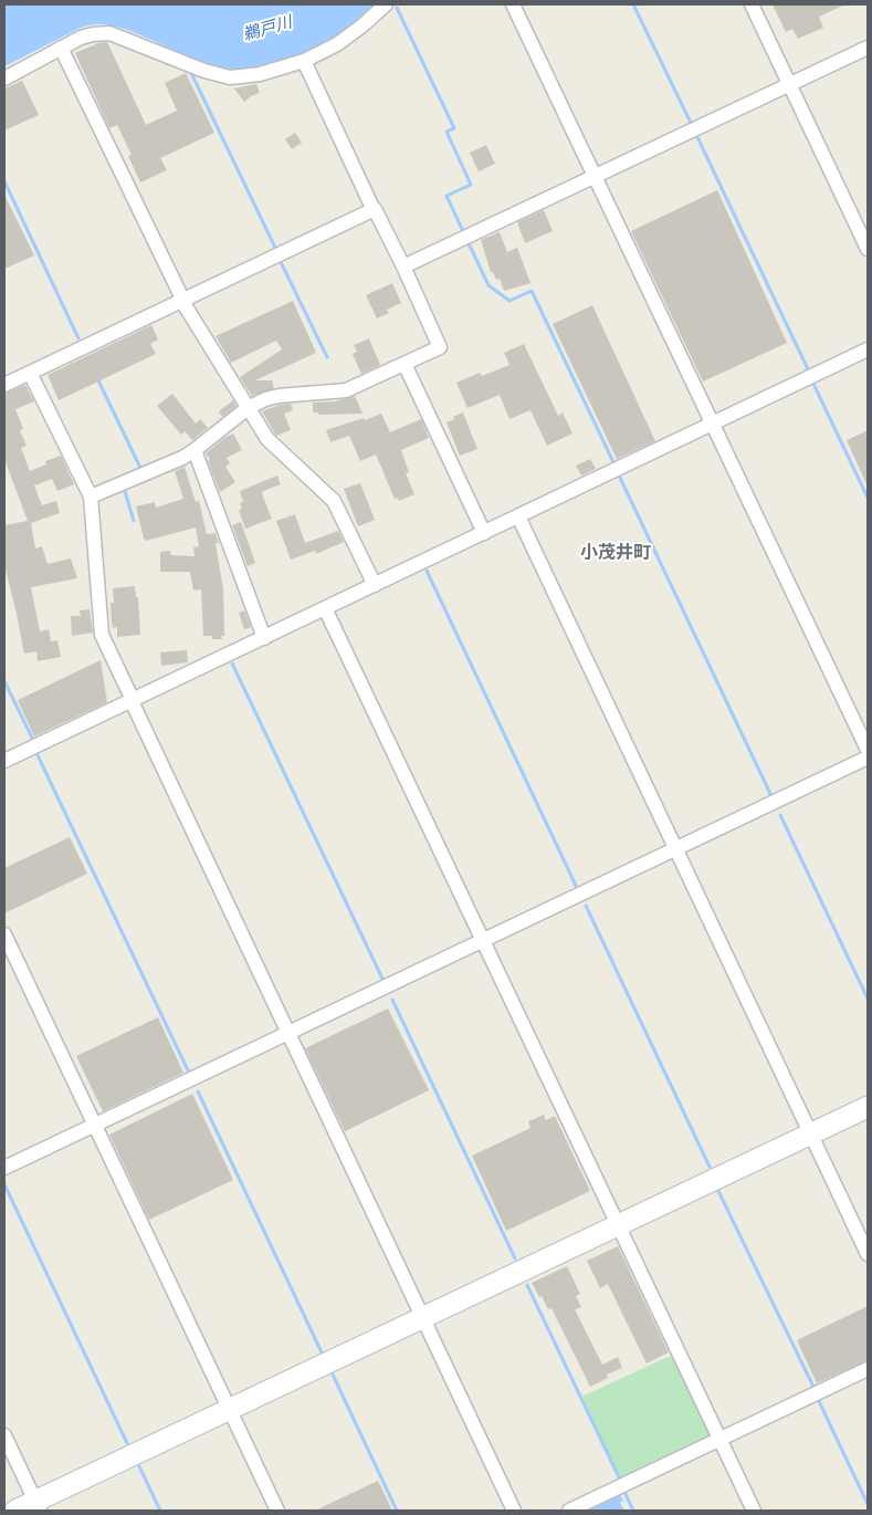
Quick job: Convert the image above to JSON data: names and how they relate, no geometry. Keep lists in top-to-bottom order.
{
  "districts": ["小茂井町"],
  "water": ["鵜戸川"]
}
